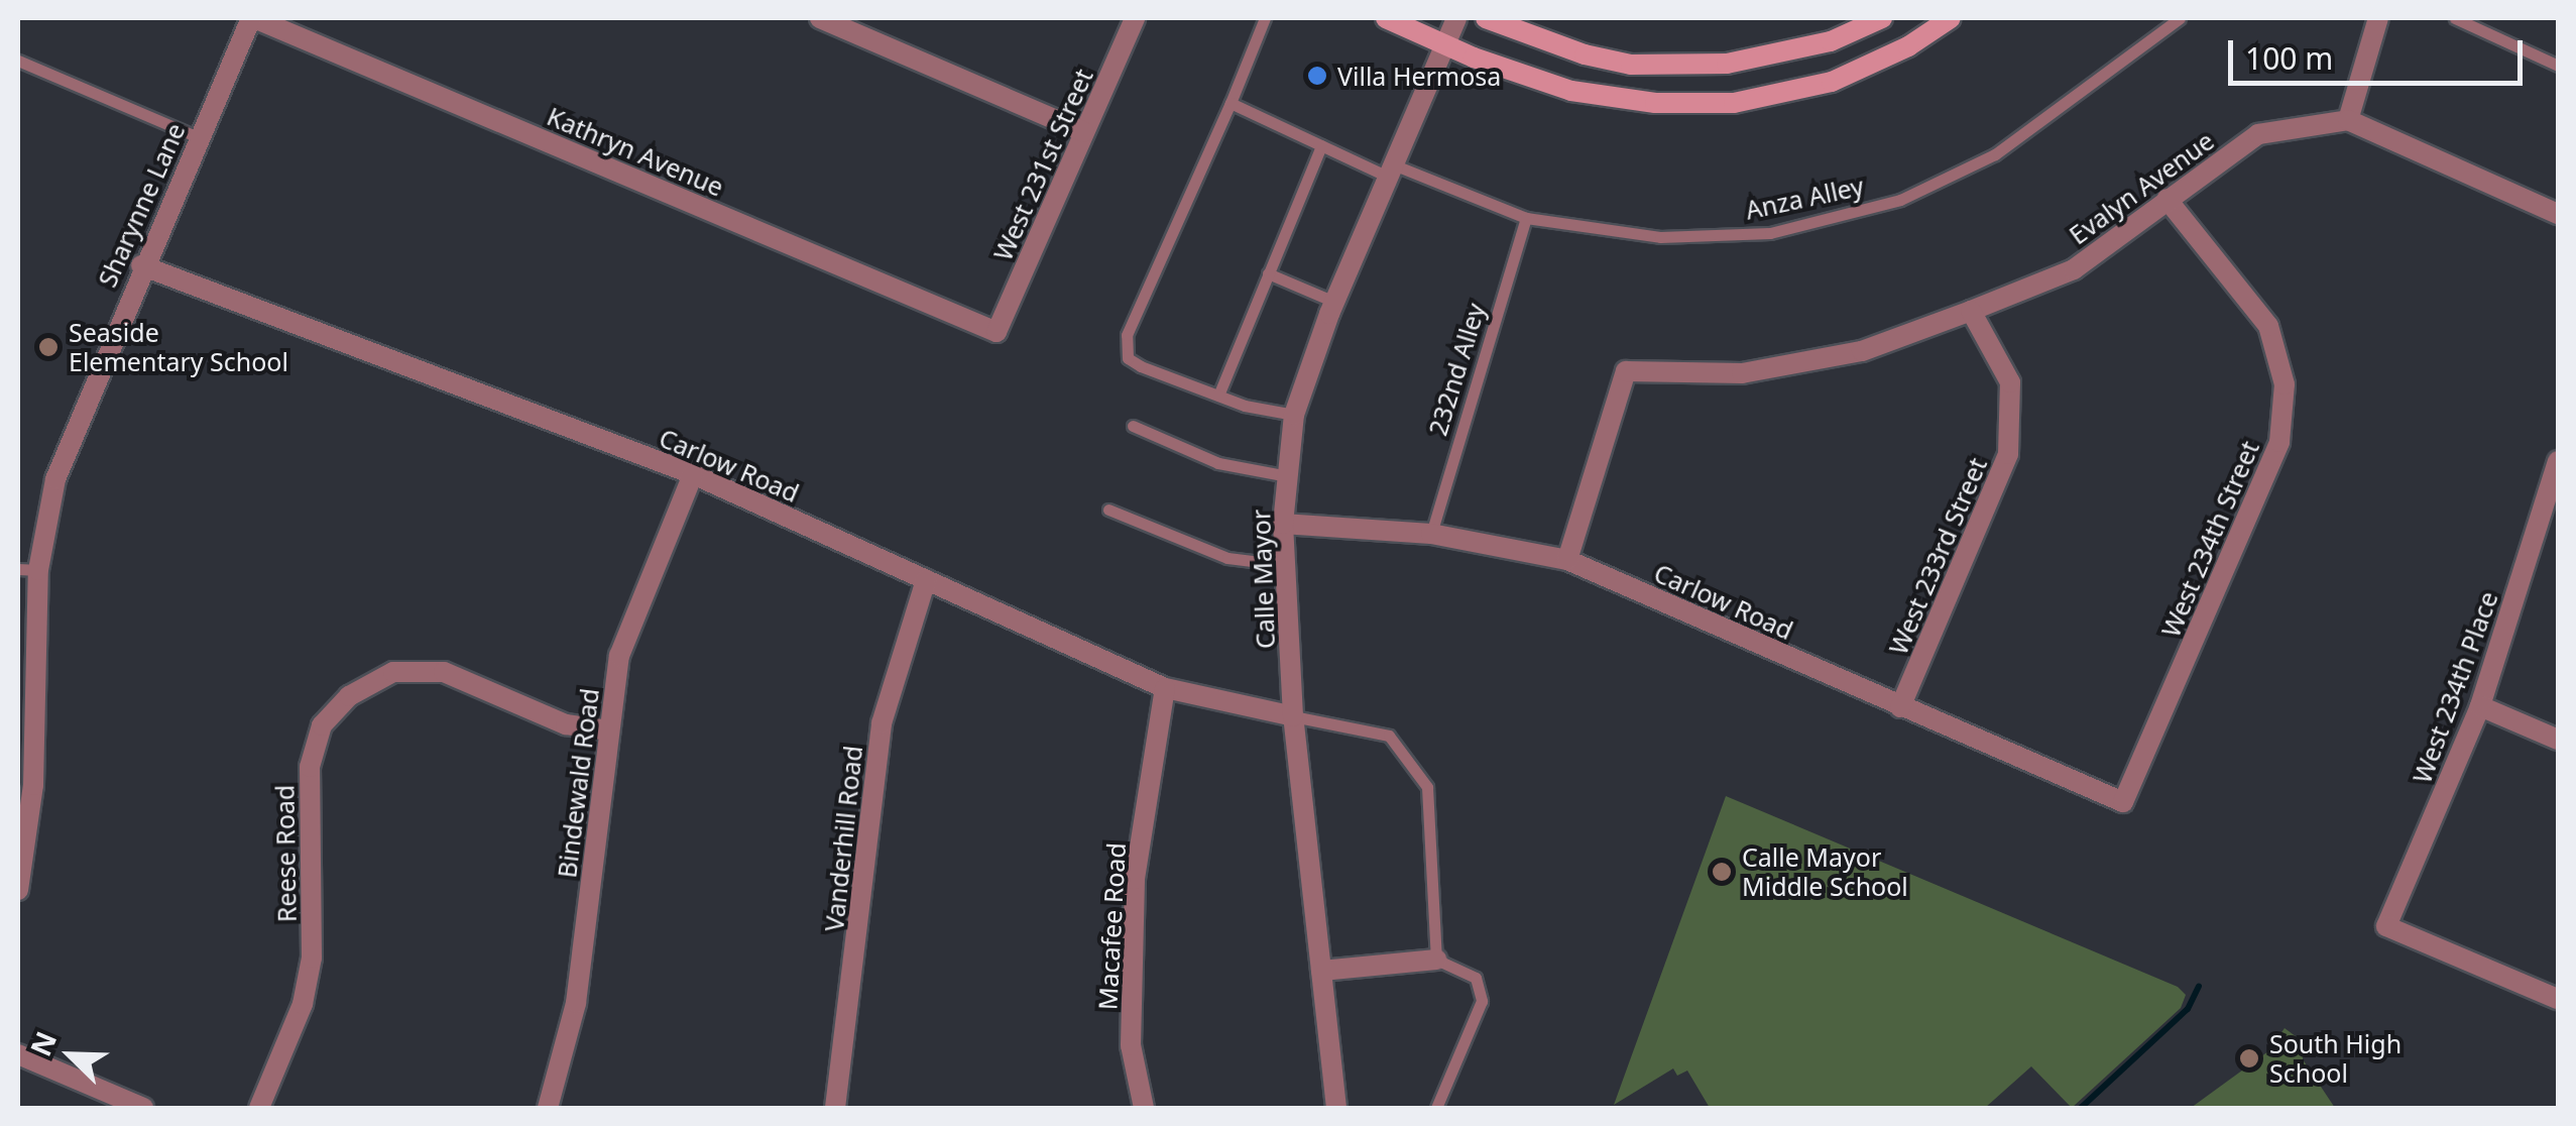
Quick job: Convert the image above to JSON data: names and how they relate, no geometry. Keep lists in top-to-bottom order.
{
  "streets": {
    "street": [
      "Kathryn Avenue",
      "West 231st Street",
      "Evalyn Avenue",
      "Sharynne Lane",
      "Carlow Road",
      "West 234th Street",
      "West 233rd Street",
      "Calle Mayor",
      "West 234th Place",
      "Bindewald Road",
      "Vanderhill Road",
      "Reese Road",
      "Macafee Road"
    ],
    "lane": ["Anza Alley", "232nd Alley"]
  },
  "crossings": [
    ["Kathryn Avenue", "West 231st Street"],
    ["Kathryn Avenue", "Sharynne Lane"],
    ["Evalyn Avenue", "Carlow Road"],
    ["Evalyn Avenue", "West 234th Street"],
    ["Evalyn Avenue", "West 233rd Street"],
    ["Anza Alley", "232nd Alley"],
    ["Anza Alley", "Calle Mayor"],
    ["Sharynne Lane", "Carlow Road"],
    ["232nd Alley", "Carlow Road"],
    ["Carlow Road", "West 234th Street"],
    ["Carlow Road", "West 233rd Street"],
    ["Carlow Road", "Calle Mayor"],
    ["Carlow Road", "Bindewald Road"],
    ["Carlow Road", "Vanderhill Road"],
    ["Carlow Road", "Macafee Road"],
    ["Bindewald Road", "Reese Road"]
  ],
  "places": [
    "Villa Hermosa",
    "Seaside Elementary School",
    "Calle Mayor Middle School",
    "South High School"
  ],
  "scale_bar": "100 m",
  "north": "top left"
}
